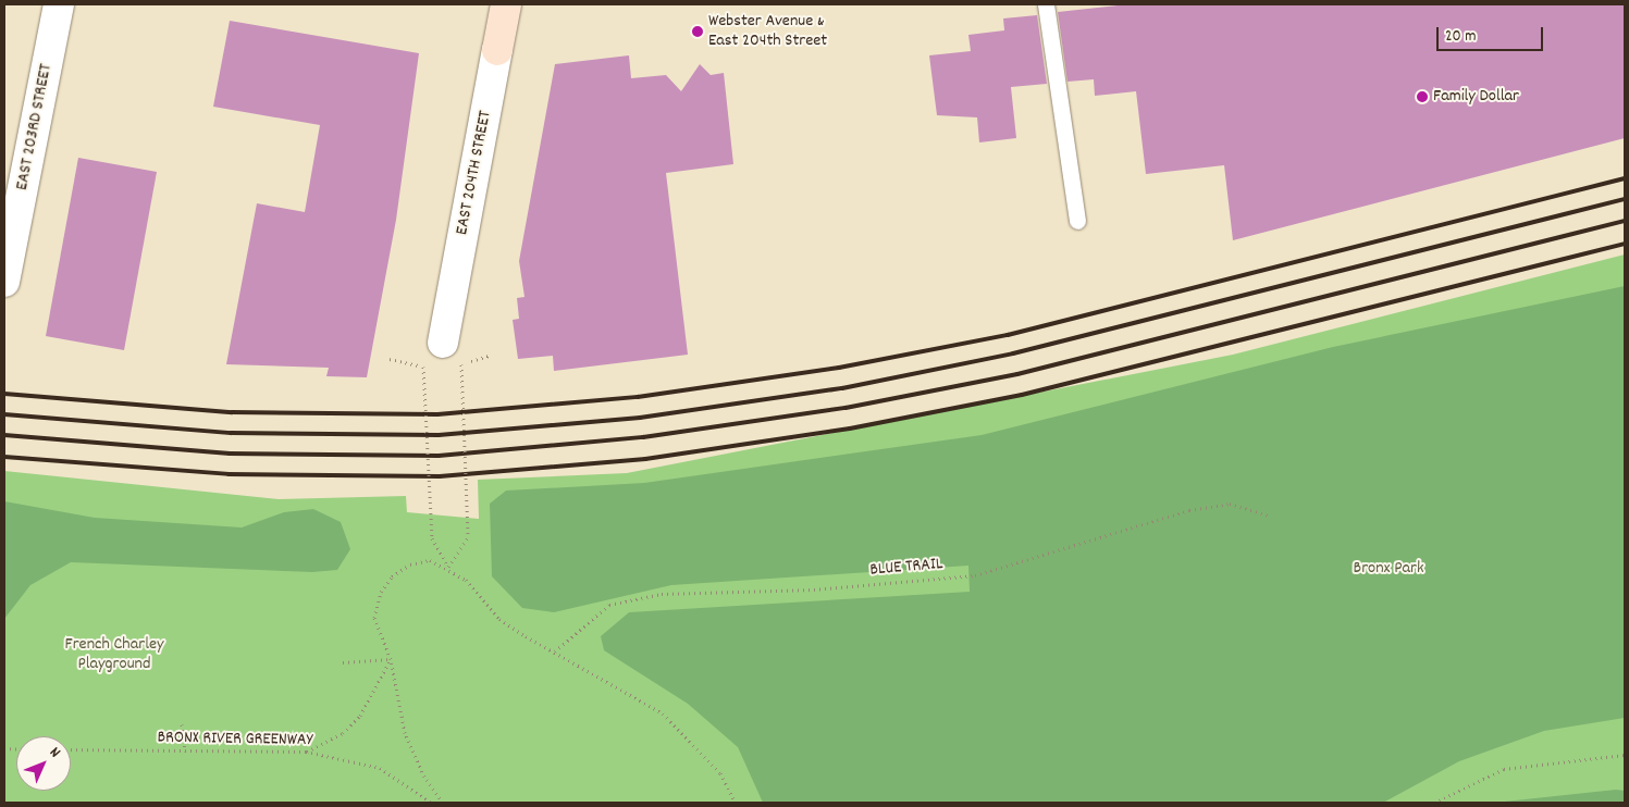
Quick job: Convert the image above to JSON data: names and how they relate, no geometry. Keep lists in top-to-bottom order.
{
  "streets": {
    "main road": ["EAST 204TH STREET"],
    "street": ["EAST 203RD STREET"],
    "path": ["BLUE TRAIL", "BRONX RIVER GREENWAY"]
  },
  "parks": ["Bronx Park", "French Charley Playground"],
  "places": ["Webster Avenue & East 204th Street", "Family Dollar"],
  "scale_bar": "20 m",
  "north": "top right"
}
